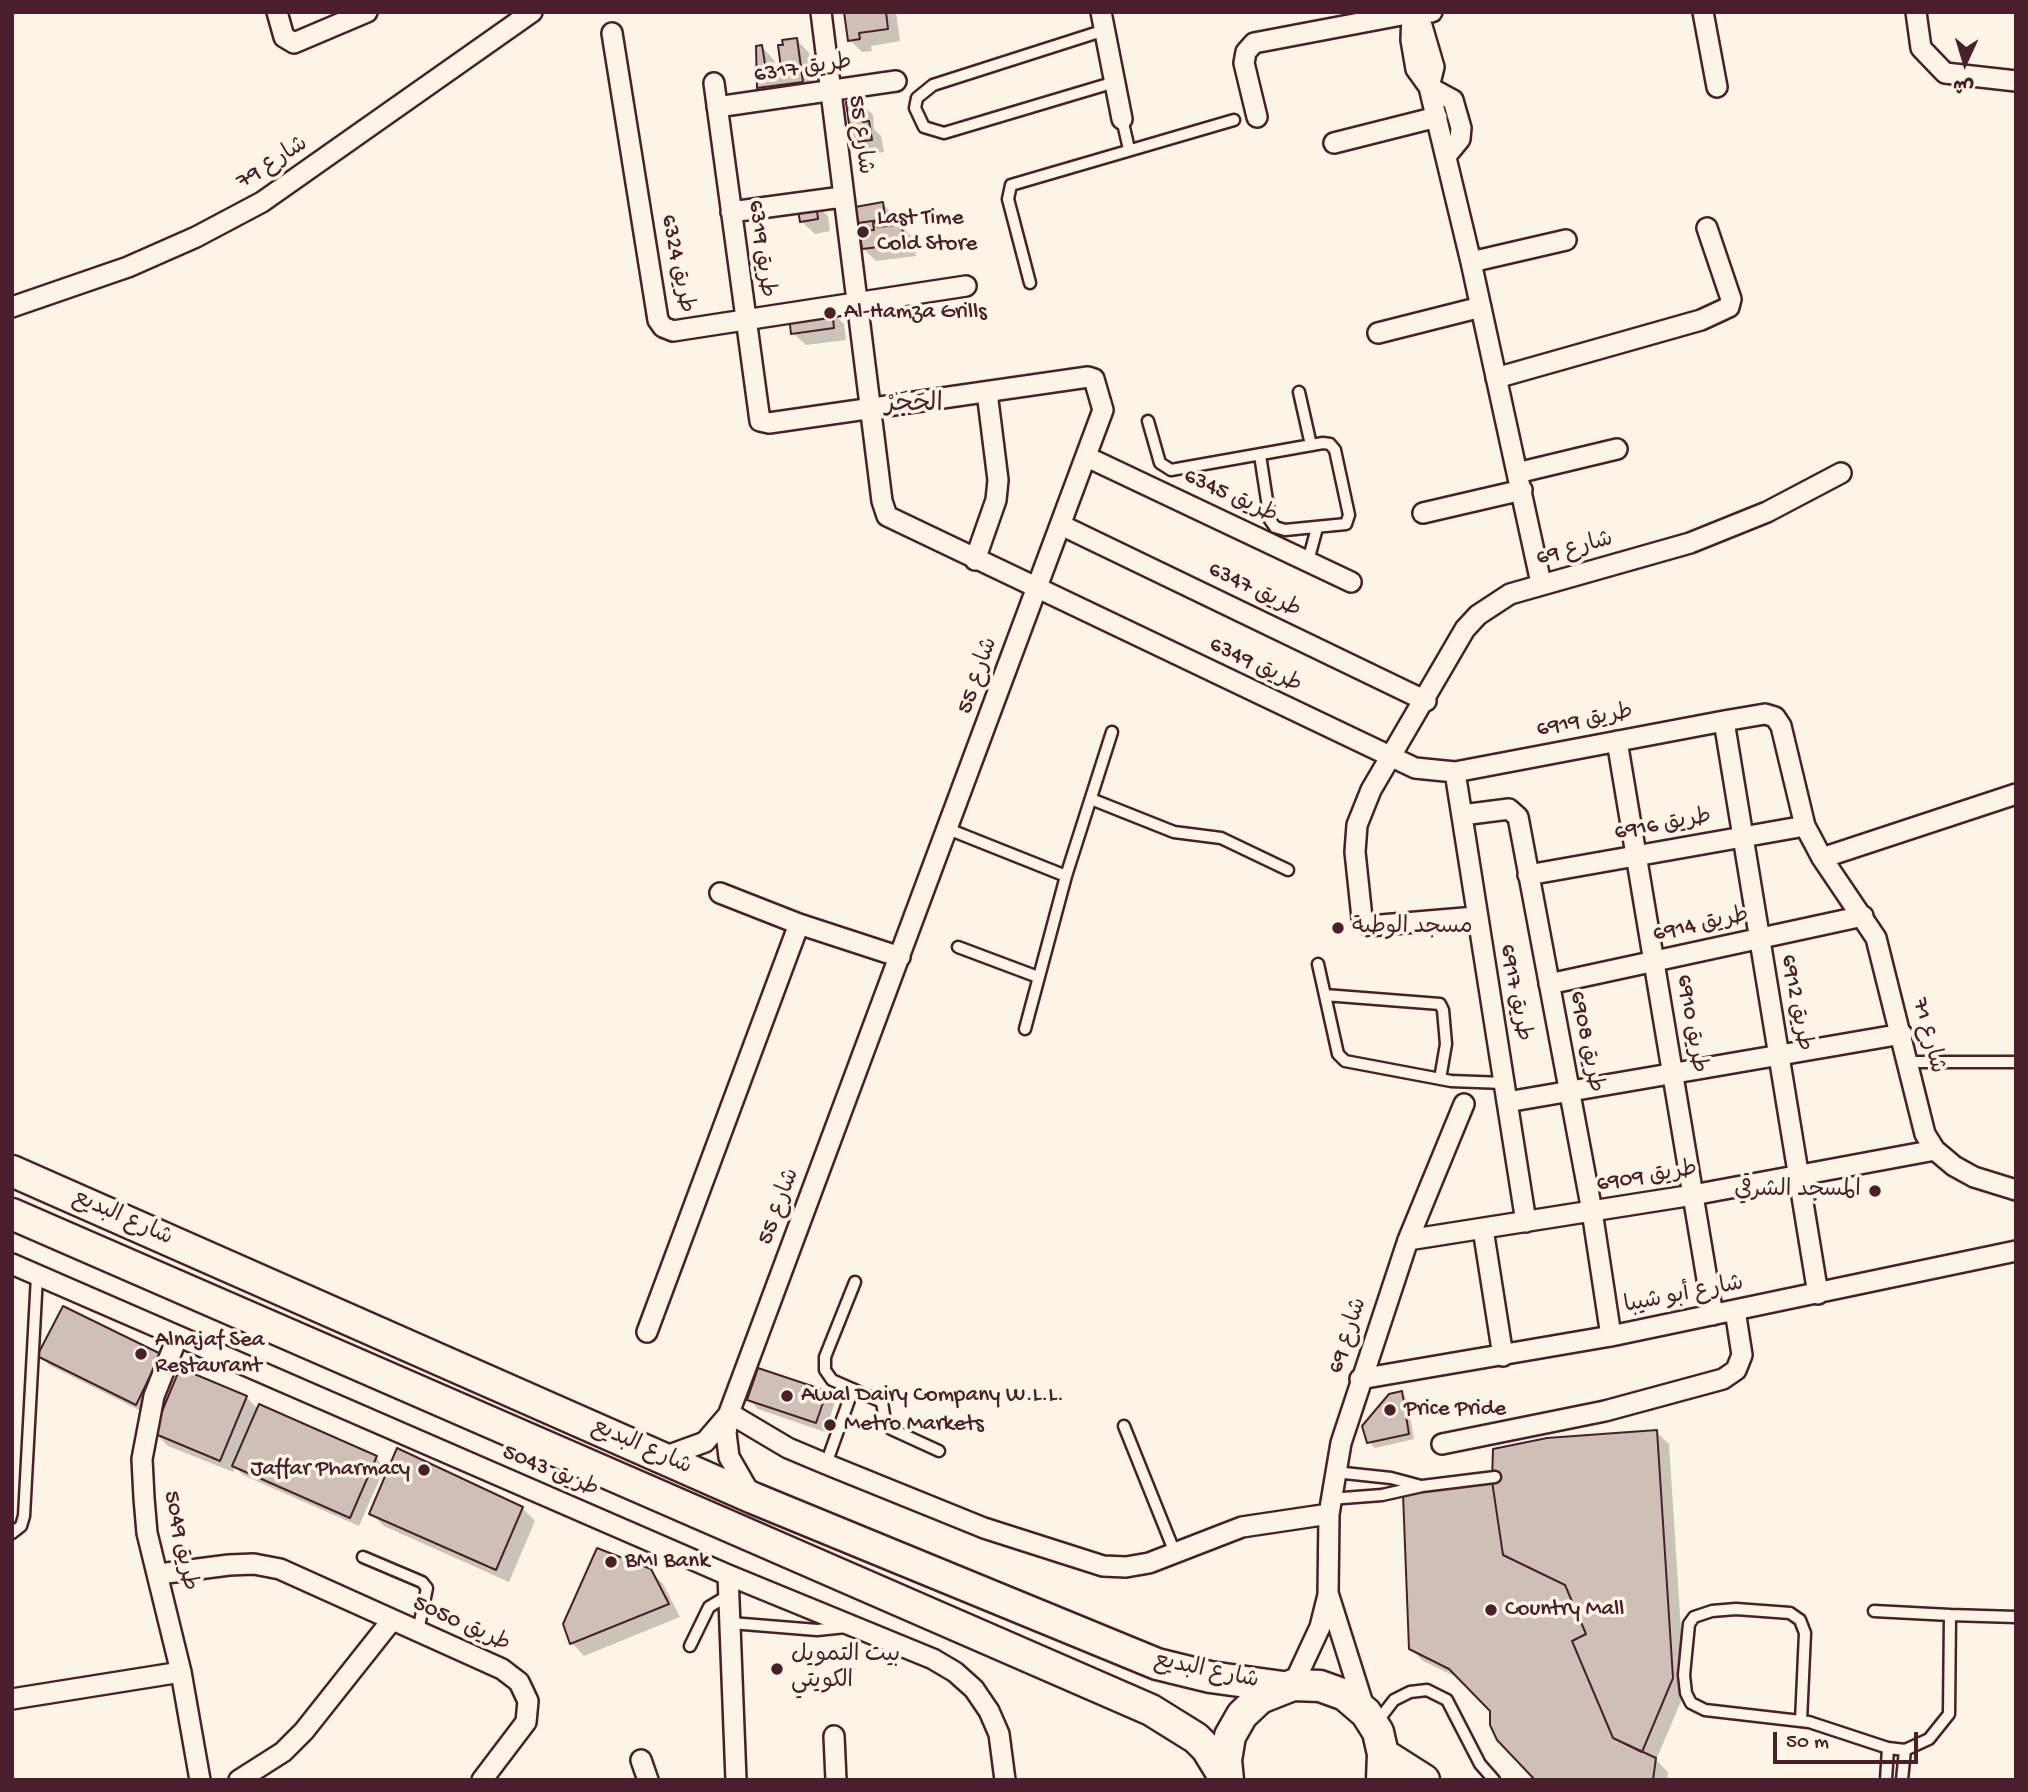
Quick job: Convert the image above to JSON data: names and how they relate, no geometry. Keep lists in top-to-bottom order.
{
  "streets": {
    "main road": ["شارع البديع"],
    "street": [
      "طريق 6317",
      "شارع 55",
      "شارع 79",
      "طريق 6319",
      "طريق 6324",
      "طريق 6345",
      "شارع 69",
      "طريق 6347",
      "طريق 6349",
      "طريق 6919",
      "طريق 6916",
      "طريق 6914",
      "طريق 6917",
      "طريق 6912",
      "طريق 6910",
      "شارع 71",
      "طريق 6908",
      "طريق 6909",
      "شارع أبو شيبا",
      "طريق 5043",
      "طريق 5049",
      "طريق 5050"
    ]
  },
  "crossings": [
    ["طريق 6317", "شارع 55"],
    ["طريق 6317", "طريق 6319"],
    ["شارع 55", "طريق 6319"],
    ["شارع 55", "طريق 6324"],
    ["شارع 55", "طريق 6349"],
    ["شارع 55", "شارع البديع"],
    ["طريق 6319", "طريق 6324"],
    ["شارع 69", "طريق 6347"],
    ["شارع 69", "طريق 6349"],
    ["شارع 69", "طريق 6917"],
    ["شارع 69", "طريق 6909"],
    ["شارع 69", "شارع البديع"],
    ["شارع 69", "شارع أبو شيبا"],
    ["طريق 6349", "طريق 6919"],
    ["طريق 6349", "طريق 6917"],
    ["طريق 6919", "طريق 6917"],
    ["طريق 6919", "طريق 6912"],
    ["طريق 6919", "طريق 6910"],
    ["طريق 6919", "شارع 71"],
    ["طريق 6916", "طريق 6912"],
    ["طريق 6916", "طريق 6910"],
    ["طريق 6916", "شارع 71"],
    ["طريق 6916", "طريق 6908"],
    ["طريق 6914", "طريق 6912"],
    ["طريق 6914", "طريق 6910"],
    ["طريق 6914", "شارع 71"],
    ["طريق 6914", "طريق 6908"],
    ["طريق 6917", "طريق 6908"],
    ["طريق 6917", "طريق 6909"],
    ["طريق 6912", "شارع 71"],
    ["طريق 6912", "طريق 6909"],
    ["طريق 6912", "شارع أبو شيبا"],
    ["طريق 6910", "طريق 6909"],
    ["طريق 6910", "شارع أبو شيبا"],
    ["شارع 71", "طريق 6909"],
    ["طريق 6908", "طريق 6909"],
    ["طريق 6908", "شارع أبو شيبا"],
    ["طريق 5043", "طريق 5049"],
    ["طريق 5049", "طريق 5050"]
  ],
  "districts": ["الحَجَرْ"],
  "places": [
    "Last Time Cold Store",
    "Al-Hamza Grills",
    "مسجد الوطية",
    "المسجد الشرقي",
    "Alnajaf Sea Restaurant",
    "Awal Dairy Company W.L.L.",
    "Price Pride",
    "Metro Markets",
    "Jaffar Pharmacy",
    "BMI Bank",
    "Country Mall",
    "بيت التمويل الكويتي"
  ],
  "scale_bar": "50 m",
  "north": "bottom"
}
